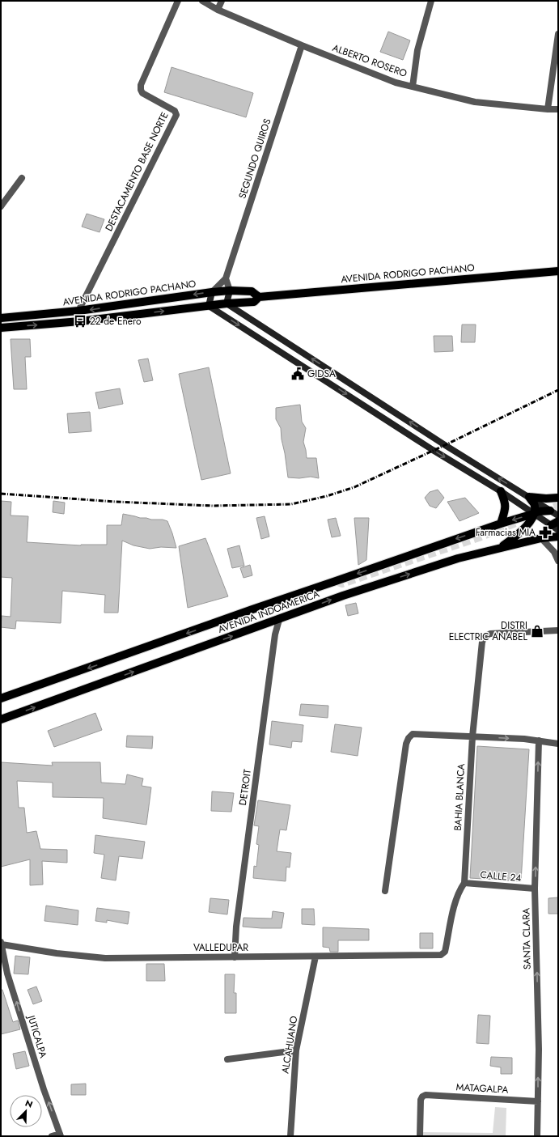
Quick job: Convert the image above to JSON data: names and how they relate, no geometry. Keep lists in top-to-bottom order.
{
  "streets": {
    "main road": ["AVENIDA RODRIGO PACHANO", "AVENIDA INDOAMERICA"],
    "street": [
      "ALBERTO ROSERO",
      "SEGUNDO QUIROS",
      "DESTACAMENTO BASE NORTE",
      "DETROIT",
      "BAHIA BLANCA",
      "CALLE 24",
      "SANTA CLARA",
      "VALLEDUPAR",
      "JUTICALPA",
      "ALCAHUANO",
      "MATAGALPA"
    ]
  },
  "crossings": [
    ["ALBERTO ROSERO", "SEGUNDO QUIROS"],
    ["DESTACAMENTO BASE NORTE", "AVENIDA RODRIGO PACHANO"],
    ["AVENIDA INDOAMERICA", "DETROIT"],
    ["DETROIT", "VALLEDUPAR"],
    ["BAHIA BLANCA", "CALLE 24"],
    ["BAHIA BLANCA", "VALLEDUPAR"],
    ["CALLE 24", "SANTA CLARA"],
    ["SANTA CLARA", "MATAGALPA"],
    ["VALLEDUPAR", "JUTICALPA"],
    ["VALLEDUPAR", "ALCAHUANO"]
  ],
  "one_way": ["SANTA CLARA", "JUTICALPA"],
  "places": {
    "bus stop": ["22 de Enero"],
    "public building": ["GIDSA"],
    "pharmacy": ["Farmacias MIA"],
    "shop": ["DISTRI ELECTRIC ANABEL"]
  },
  "north": "top right"
}
